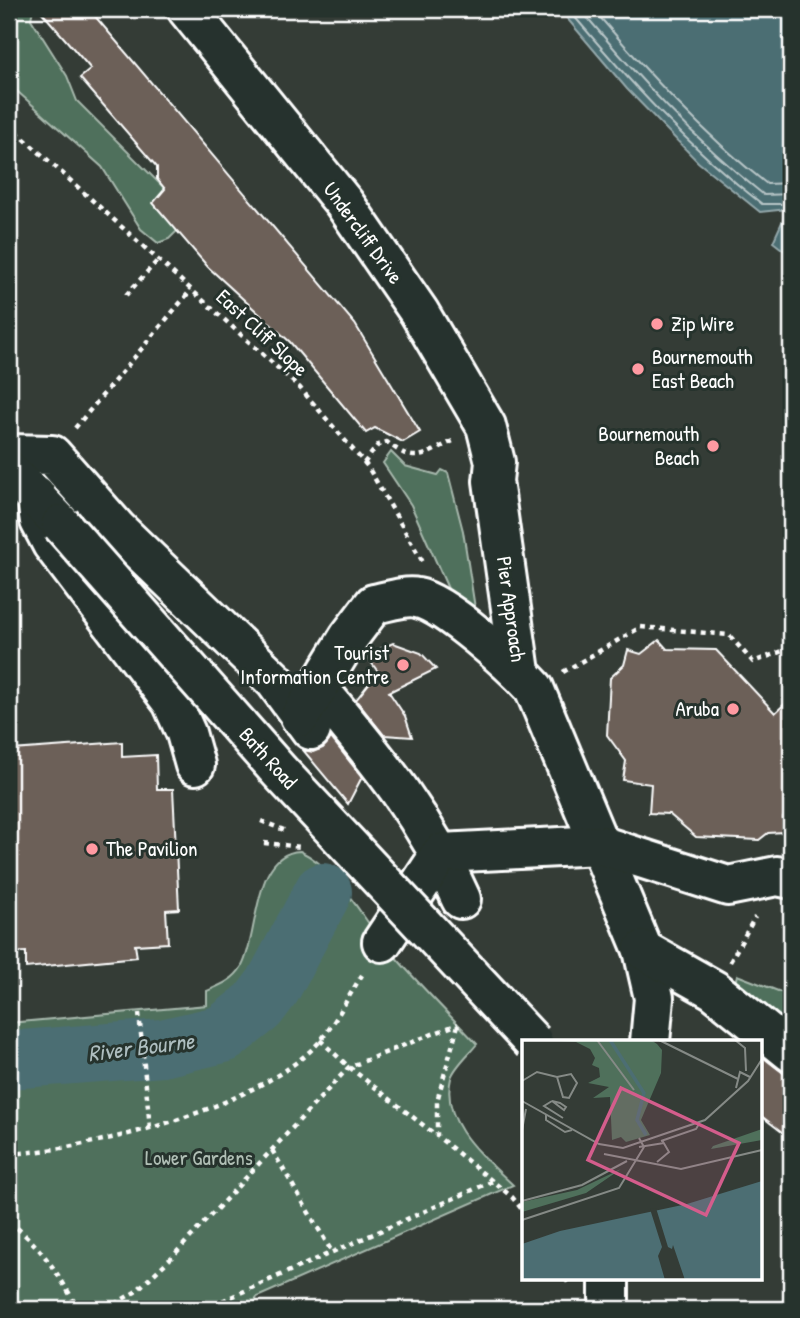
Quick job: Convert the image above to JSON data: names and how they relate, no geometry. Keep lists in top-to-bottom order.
{
  "streets": {
    "street": ["Undercliff Drive", "Pier Approach", "Bath Road"],
    "path": ["East Cliff Slope"]
  },
  "crossings": [
    ["Undercliff Drive", "Pier Approach"]
  ],
  "water": ["River Bourne"],
  "parks": ["Lower Gardens"],
  "places": [
    "Zip Wire",
    "Bournemouth East Beach",
    "Bournemouth Beach",
    "Tourist Information Centre",
    "Aruba",
    "The Pavilion"
  ]
}
